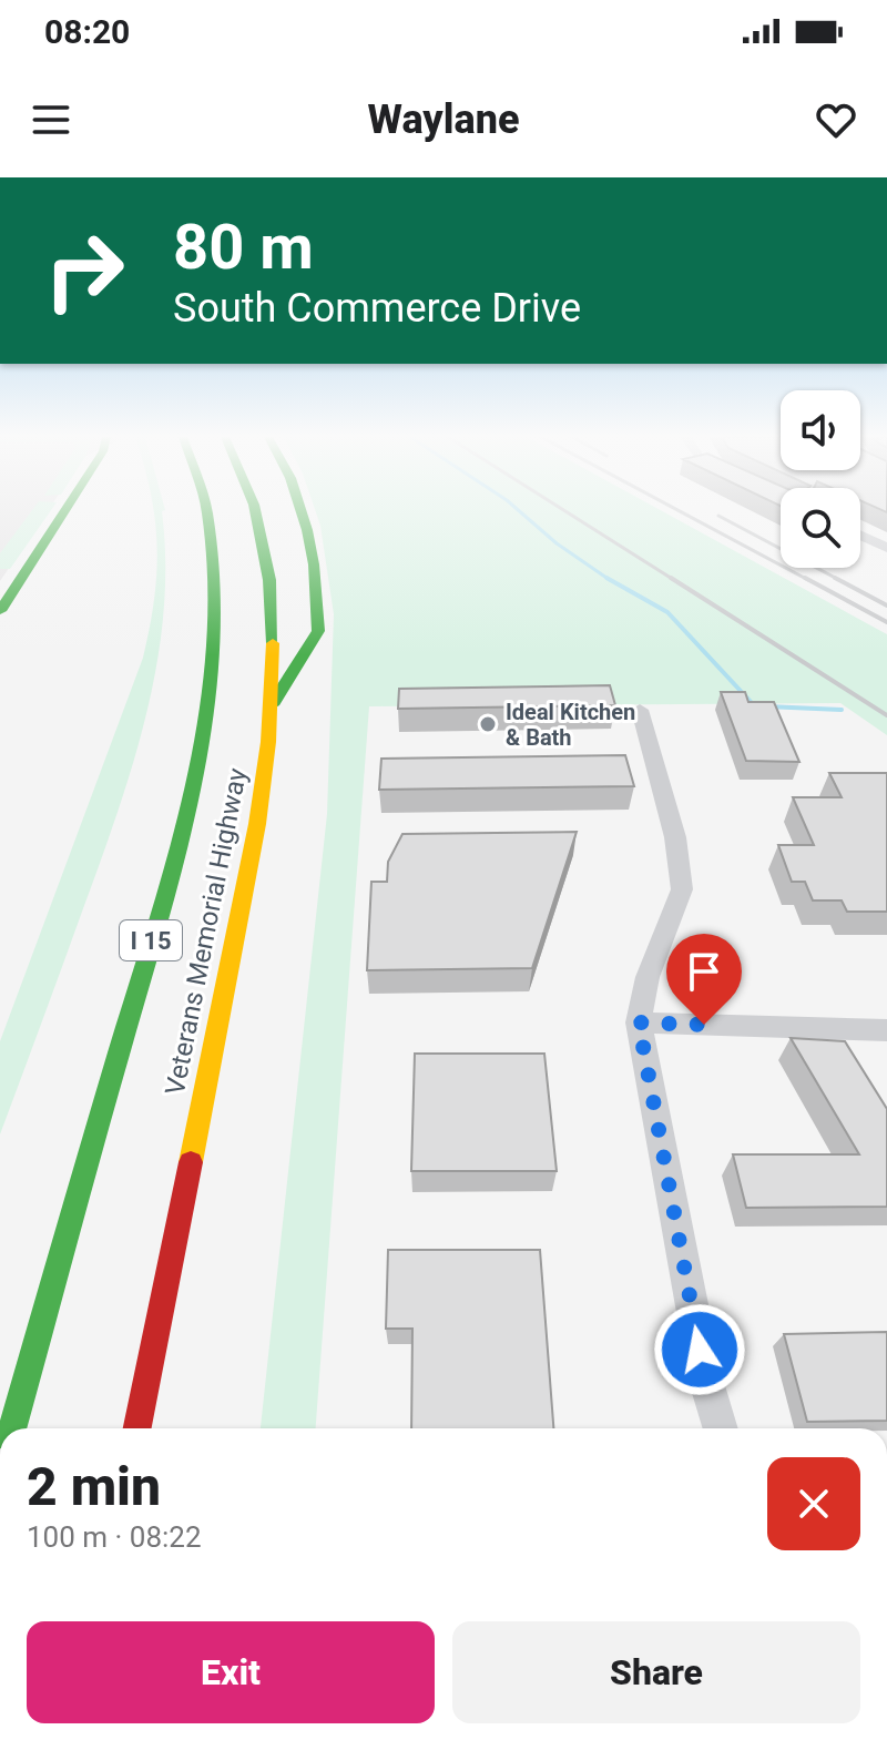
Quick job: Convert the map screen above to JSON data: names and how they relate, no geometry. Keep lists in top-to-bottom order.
{
  "streets": {
    "main road": ["Veterans Memorial Highway", "I 15"]
  },
  "places": ["Ideal Kitchen & Bath"],
  "page": {
    "status": "08:20",
    "header": "Waylane",
    "turn": ["80 m", "South Commerce Drive"],
    "heading": ["2 min", "100 m · 08:22"],
    "buttons": ["Exit", "Share"]
  }
}
